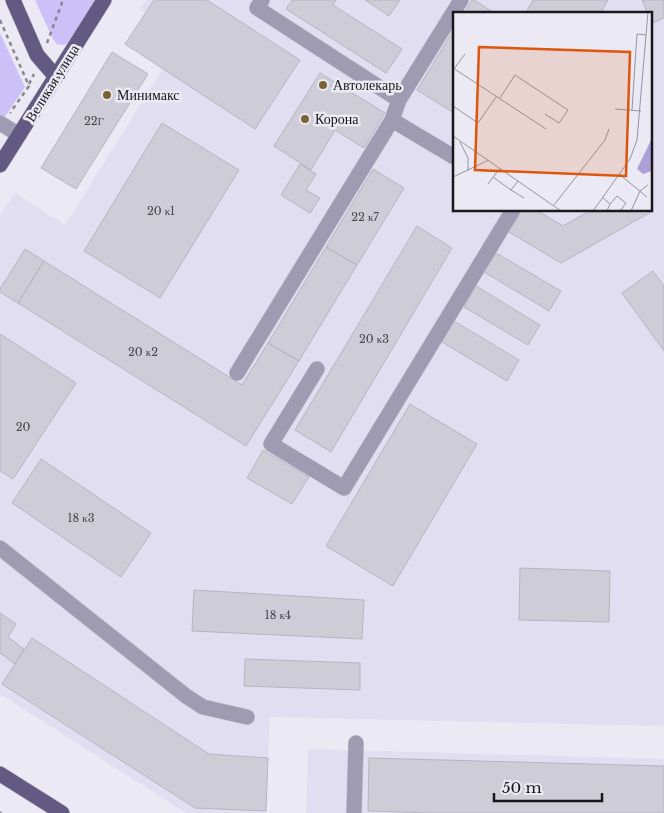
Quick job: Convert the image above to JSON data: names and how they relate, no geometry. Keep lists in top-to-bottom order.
{
  "streets": {
    "main road": ["Великая улица"]
  },
  "places": ["Автолекарь", "Минимакс", "Корона"],
  "house_numbers": [
    "22Г",
    "20 к1",
    "22 к7",
    "20 к3",
    "20 к2",
    "20",
    "18 к3",
    "18 к4"
  ],
  "scale_bar": "50 m"
}
